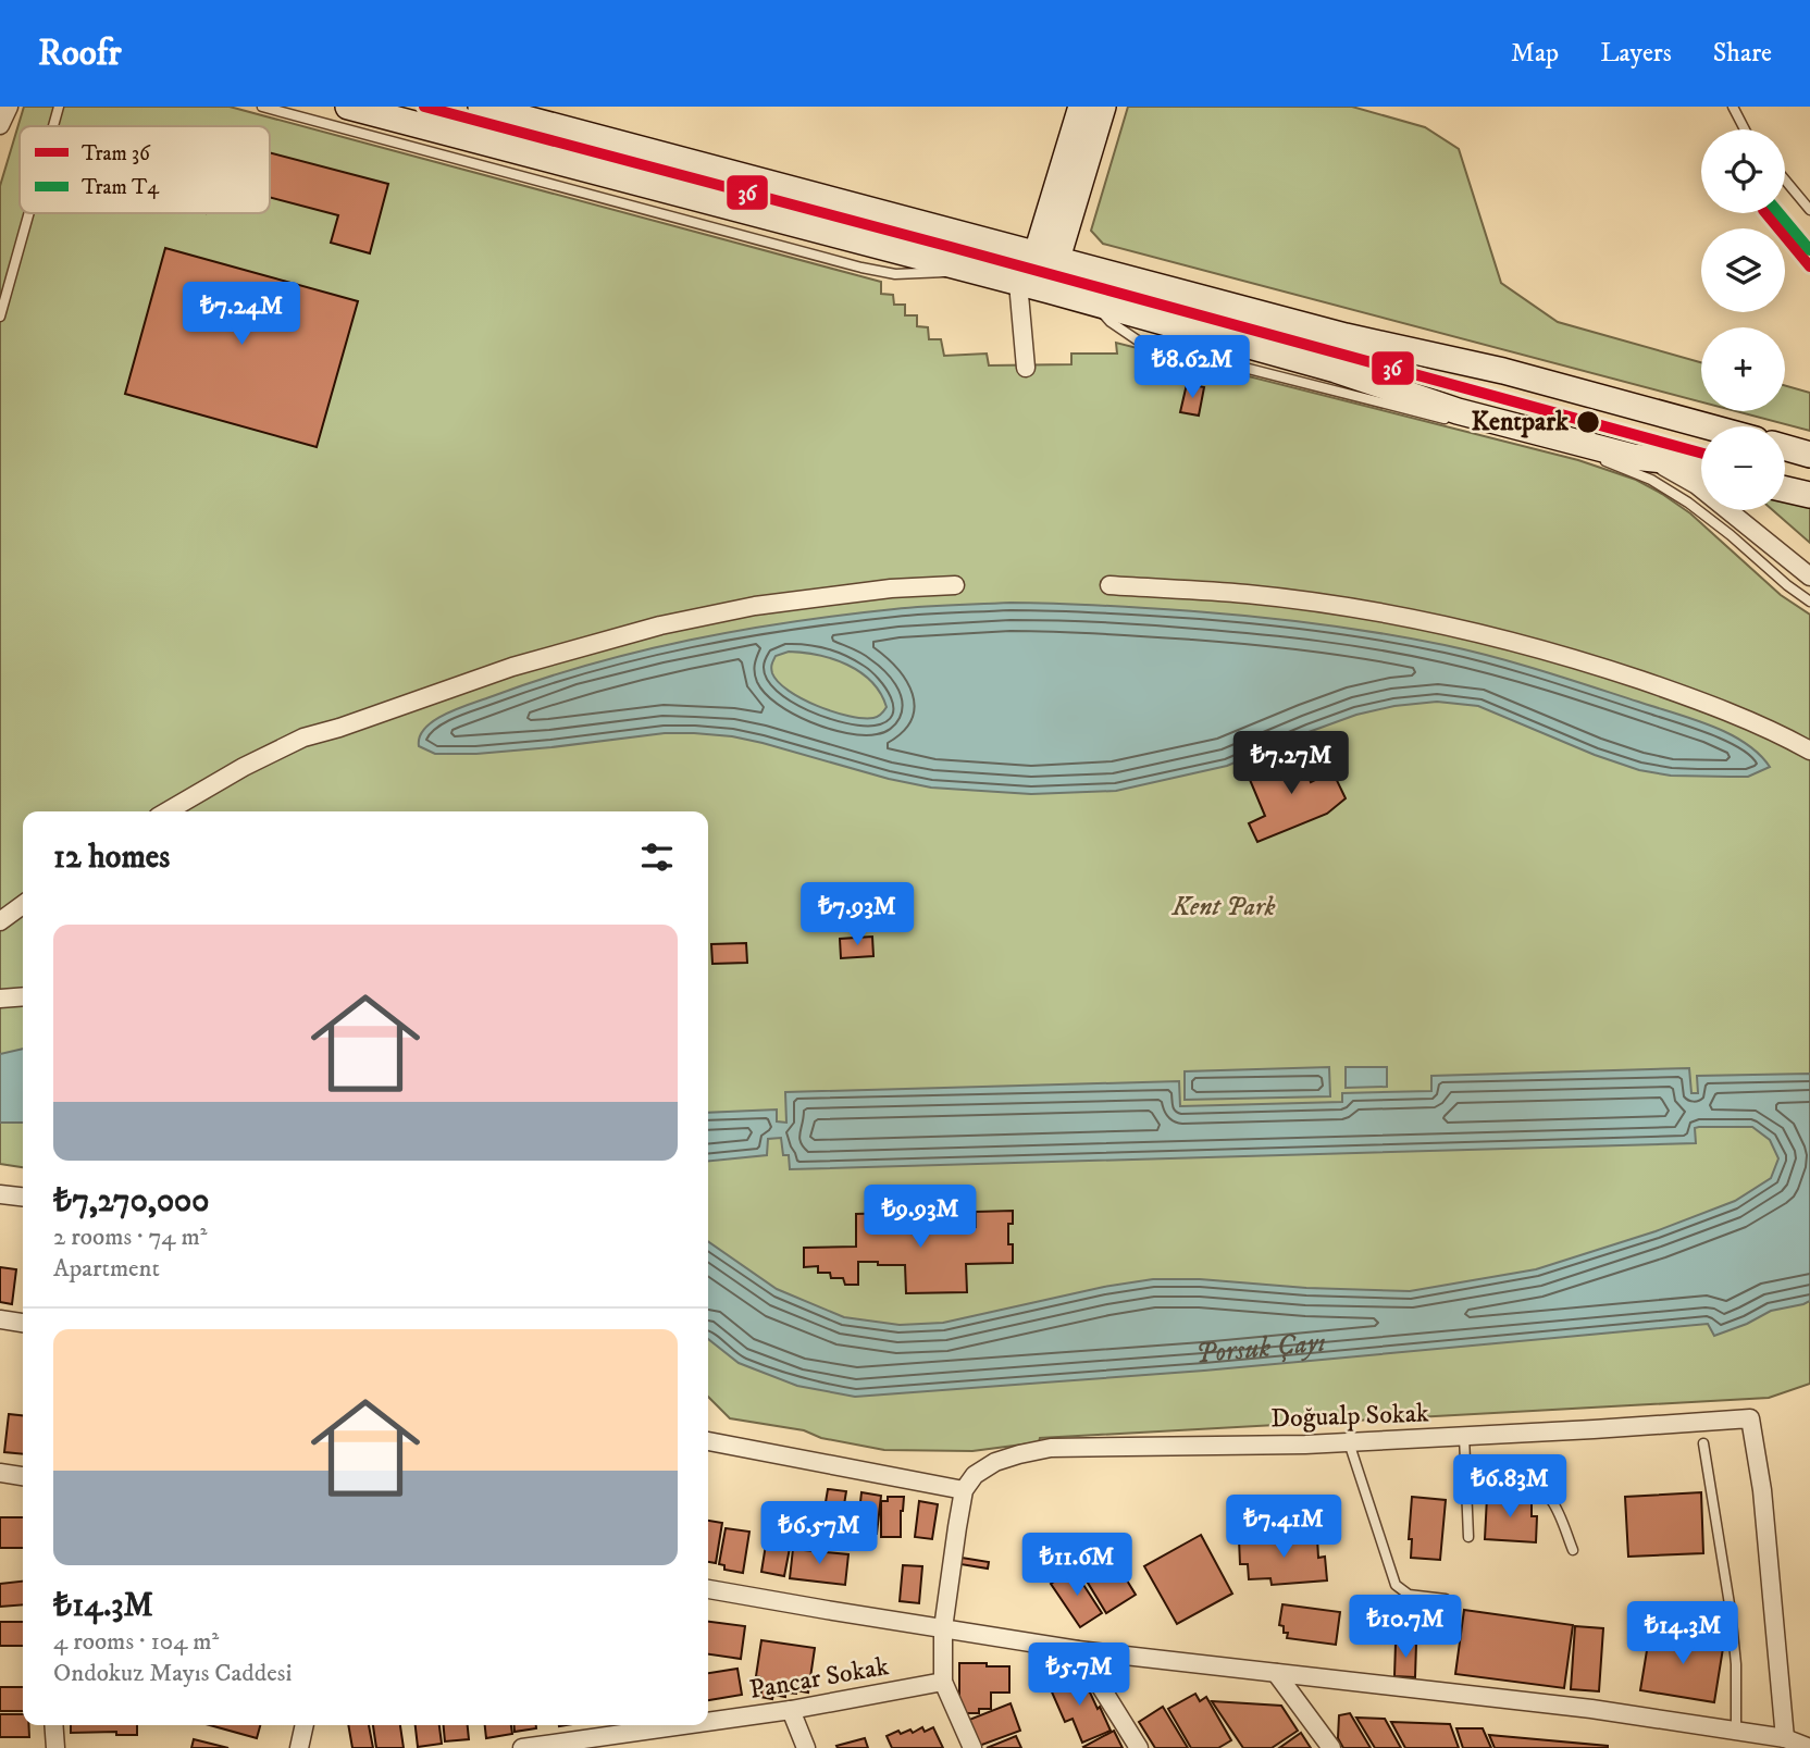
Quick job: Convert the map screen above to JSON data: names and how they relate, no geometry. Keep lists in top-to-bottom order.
{
  "streets": {
    "street": ["Doğualp Sokak", "Pancar Sokak"]
  },
  "water": ["Porsuk Çayı"],
  "parks": ["Kent Park"],
  "places": ["Kentpark"],
  "lines": ["tram line 36", "tram line T4"],
  "legend": ["Tram 36", "Tram T4"],
  "page": {
    "header": "Roofr",
    "nav": ["Map", "Layers", "Share"],
    "map_buttons": ["+", "−"],
    "price": [
      "₺7.24M",
      "₺8.62M",
      "₺7.27M",
      "₺7.93M",
      "₺9.93M",
      "₺6.83M",
      "₺7.41M",
      "₺6.57M",
      "₺11.6M",
      "₺10.7M",
      "₺14.3M",
      "₺5.7M"
    ],
    "heading": "12 homes",
    "list": [
      {
        "name": "₺7,270,000",
        "note": "2 rooms · 74 m² · Apartment"
      },
      {
        "name": "₺14.3M",
        "note": "4 rooms · 104 m² · Ondokuz Mayıs Caddesi"
      }
    ]
  }
}
